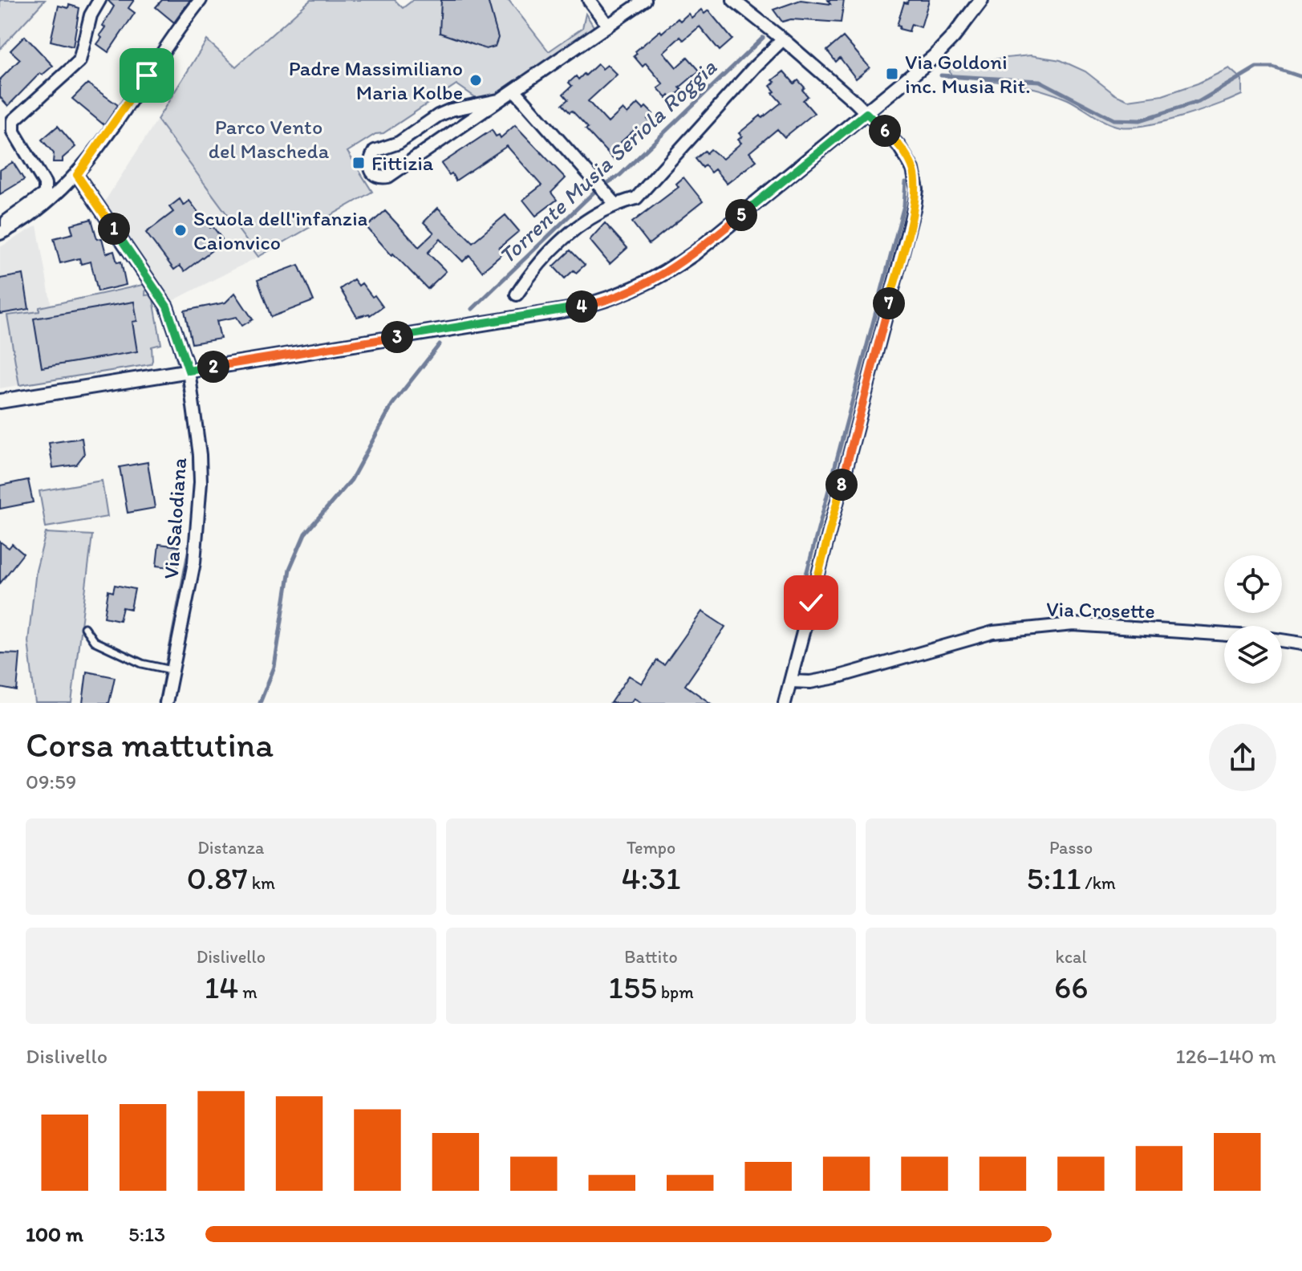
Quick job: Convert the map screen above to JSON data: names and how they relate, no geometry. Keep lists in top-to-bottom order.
{
  "streets": {
    "street": ["Via Salodiana", "Via Crosette"]
  },
  "water": ["Torrente Musia Seriola Roggia"],
  "parks": ["Parco Vento del Mascheda"],
  "places": {
    "transit": ["Via Goldoni inc. Musia Rit.", "Fittizia"],
    "other": ["Padre Massimiliano Maria Kolbe", "Scuola dell'infanzia Caionvico"]
  },
  "page": {
    "pins": [
      "6",
      "5",
      "1",
      "7",
      "4",
      "3",
      "2",
      "8"
    ],
    "heading": ["Corsa mattutina", "09:59"],
    "stats": [
      ["Distanza", "0.87 km"],
      ["Tempo", "4:31"],
      ["Passo", "5:11 /km"],
      ["Dislivello", "14 m"],
      ["Battito", "155 bpm"],
      ["kcal", "66"]
    ],
    "chart": ["Dislivello", "126–140 m"],
    "list": [
      {
        "name": "100 m",
        "note": "5:13"
      }
    ]
  }
}
